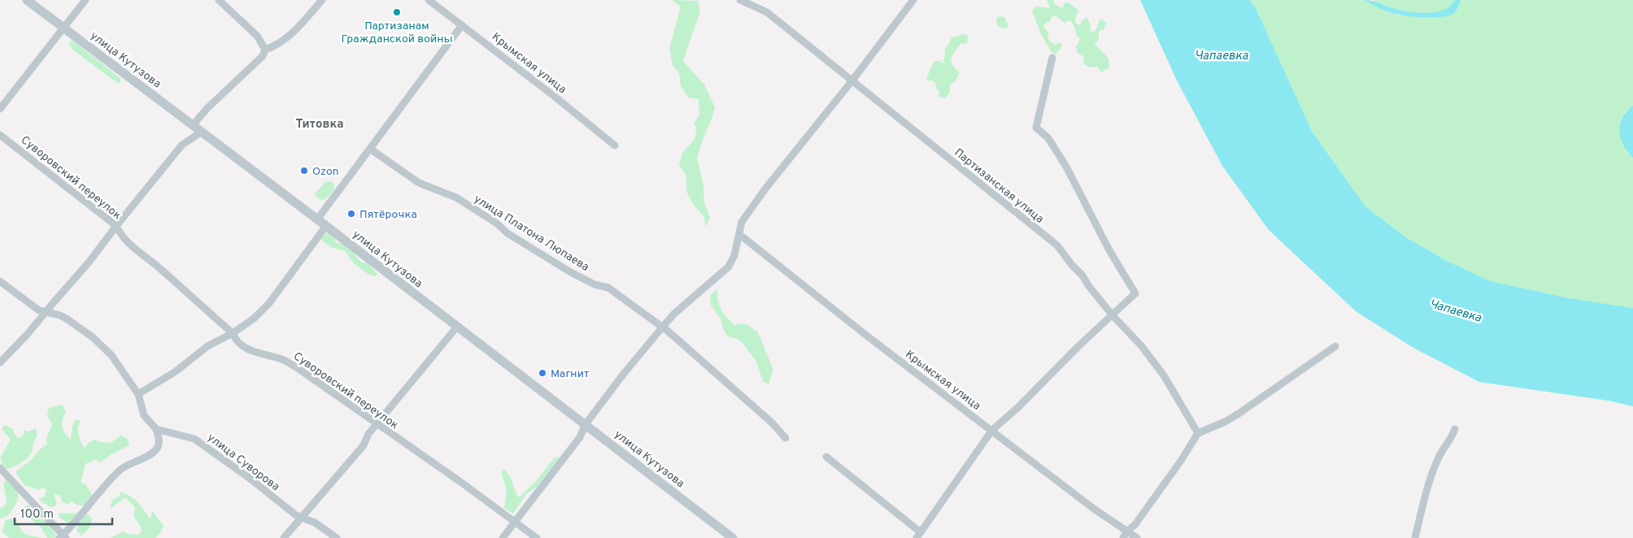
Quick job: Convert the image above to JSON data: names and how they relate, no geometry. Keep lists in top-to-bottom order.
{
  "streets": {
    "street": [
      "улица Кутузова",
      "Крымская улица",
      "Суворовский переулок",
      "Партизанская улица",
      "улица Платона Люпаева",
      "улица Суворова"
    ]
  },
  "districts": ["Титовка"],
  "water": ["Чапаевка"],
  "places": [
    "Партизанам Гражданской войны",
    "Ozon",
    "Пятёрочка",
    "Магнит"
  ],
  "scale_bar": "100 m"
}
